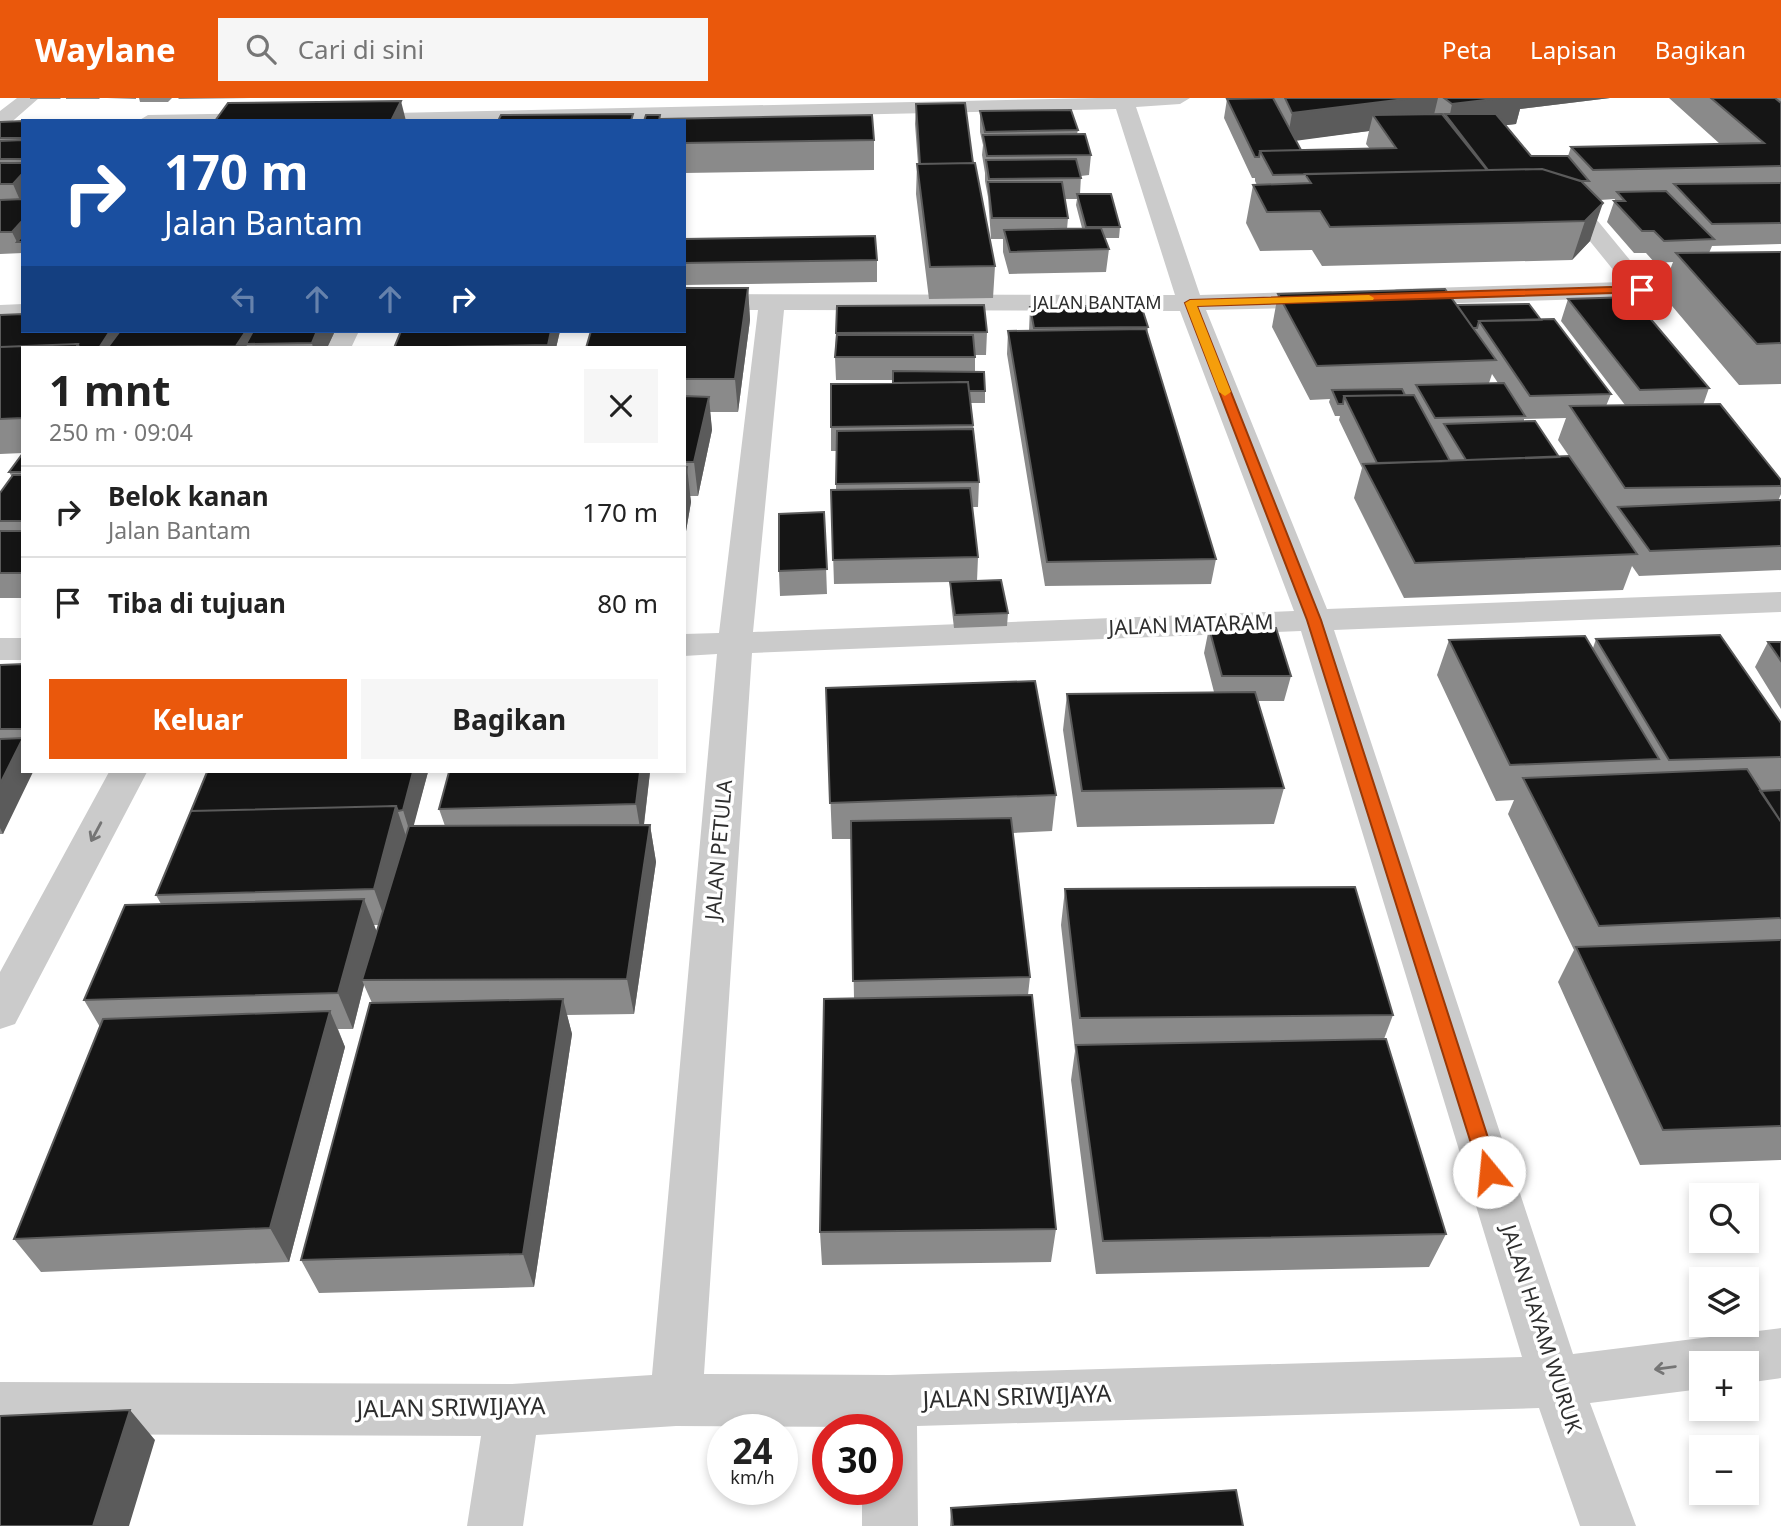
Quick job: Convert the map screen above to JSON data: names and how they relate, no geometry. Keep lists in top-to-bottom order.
{
  "streets": {
    "street": [
      "JALAN BANTAM",
      "JALAN MATARAM",
      "JALAN PETULA",
      "JALAN HAYAM WURUK",
      "JALAN SRIWIJAYA"
    ]
  },
  "crossings": [
    ["JALAN BANTAM", "JALAN PETULA"],
    ["JALAN BANTAM", "JALAN HAYAM WURUK"],
    ["JALAN MATARAM", "JALAN PETULA"],
    ["JALAN MATARAM", "JALAN HAYAM WURUK"],
    ["JALAN PETULA", "JALAN SRIWIJAYA"],
    ["JALAN HAYAM WURUK", "JALAN SRIWIJAYA"]
  ],
  "page": {
    "header": "Waylane",
    "search": "Cari di sini",
    "nav": ["Peta", "Lapisan", "Bagikan"],
    "turn": ["170 m", "Jalan Bantam"],
    "heading": ["1 mnt", "250 m · 09:04"],
    "list": [
      {
        "name": "Belok kanan",
        "note": "Jalan Bantam",
        "value": "170 m"
      },
      {
        "name": "Tiba di tujuan",
        "value": "80 m"
      }
    ],
    "buttons": ["Keluar", "Bagikan"],
    "map_buttons": ["+", "−"],
    "speed": "24 km/h",
    "limit": "30"
  }
}
